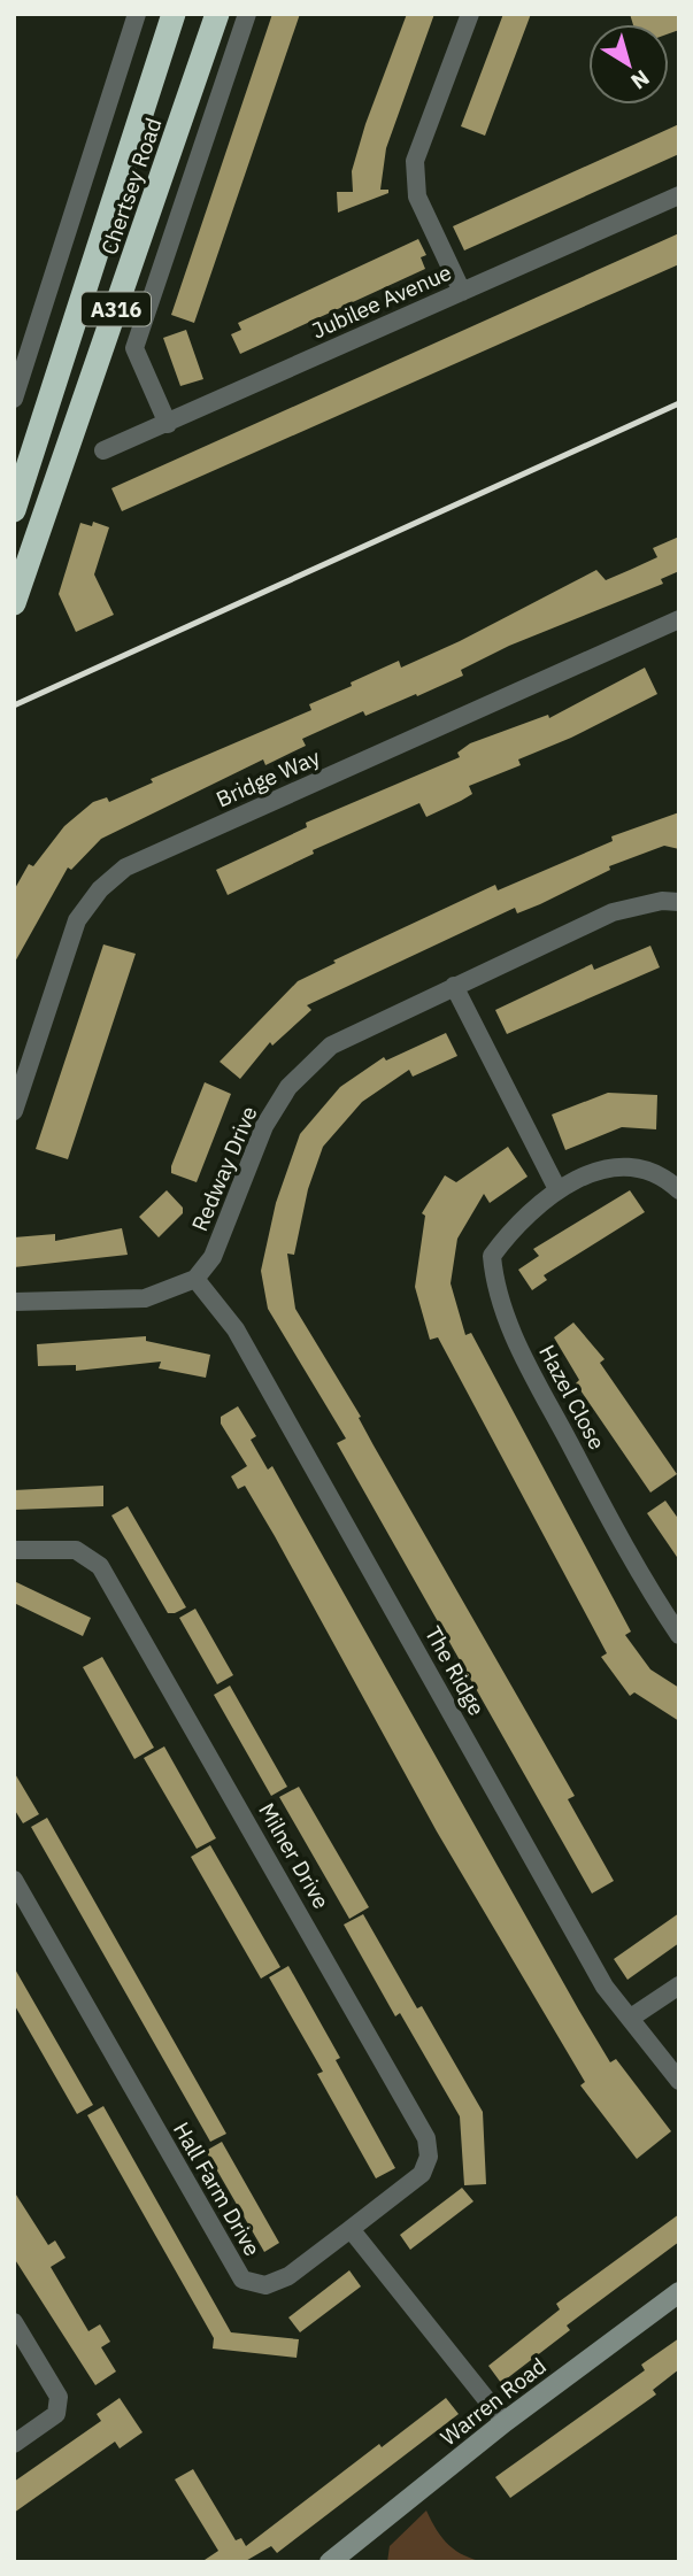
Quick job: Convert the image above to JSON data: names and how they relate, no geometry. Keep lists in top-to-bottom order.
{
  "streets": {
    "highway": ["Chertsey Road", "A316"],
    "street": [
      "Jubilee Avenue",
      "Bridge Way",
      "Redway Drive",
      "Hazel Close",
      "The Ridge",
      "Milner Drive",
      "Hall Farm Drive",
      "Warren Road"
    ]
  },
  "crossings": [
    ["Redway Drive", "The Ridge"],
    ["Milner Drive", "Hall Farm Drive"]
  ],
  "north": "bottom right"
}
